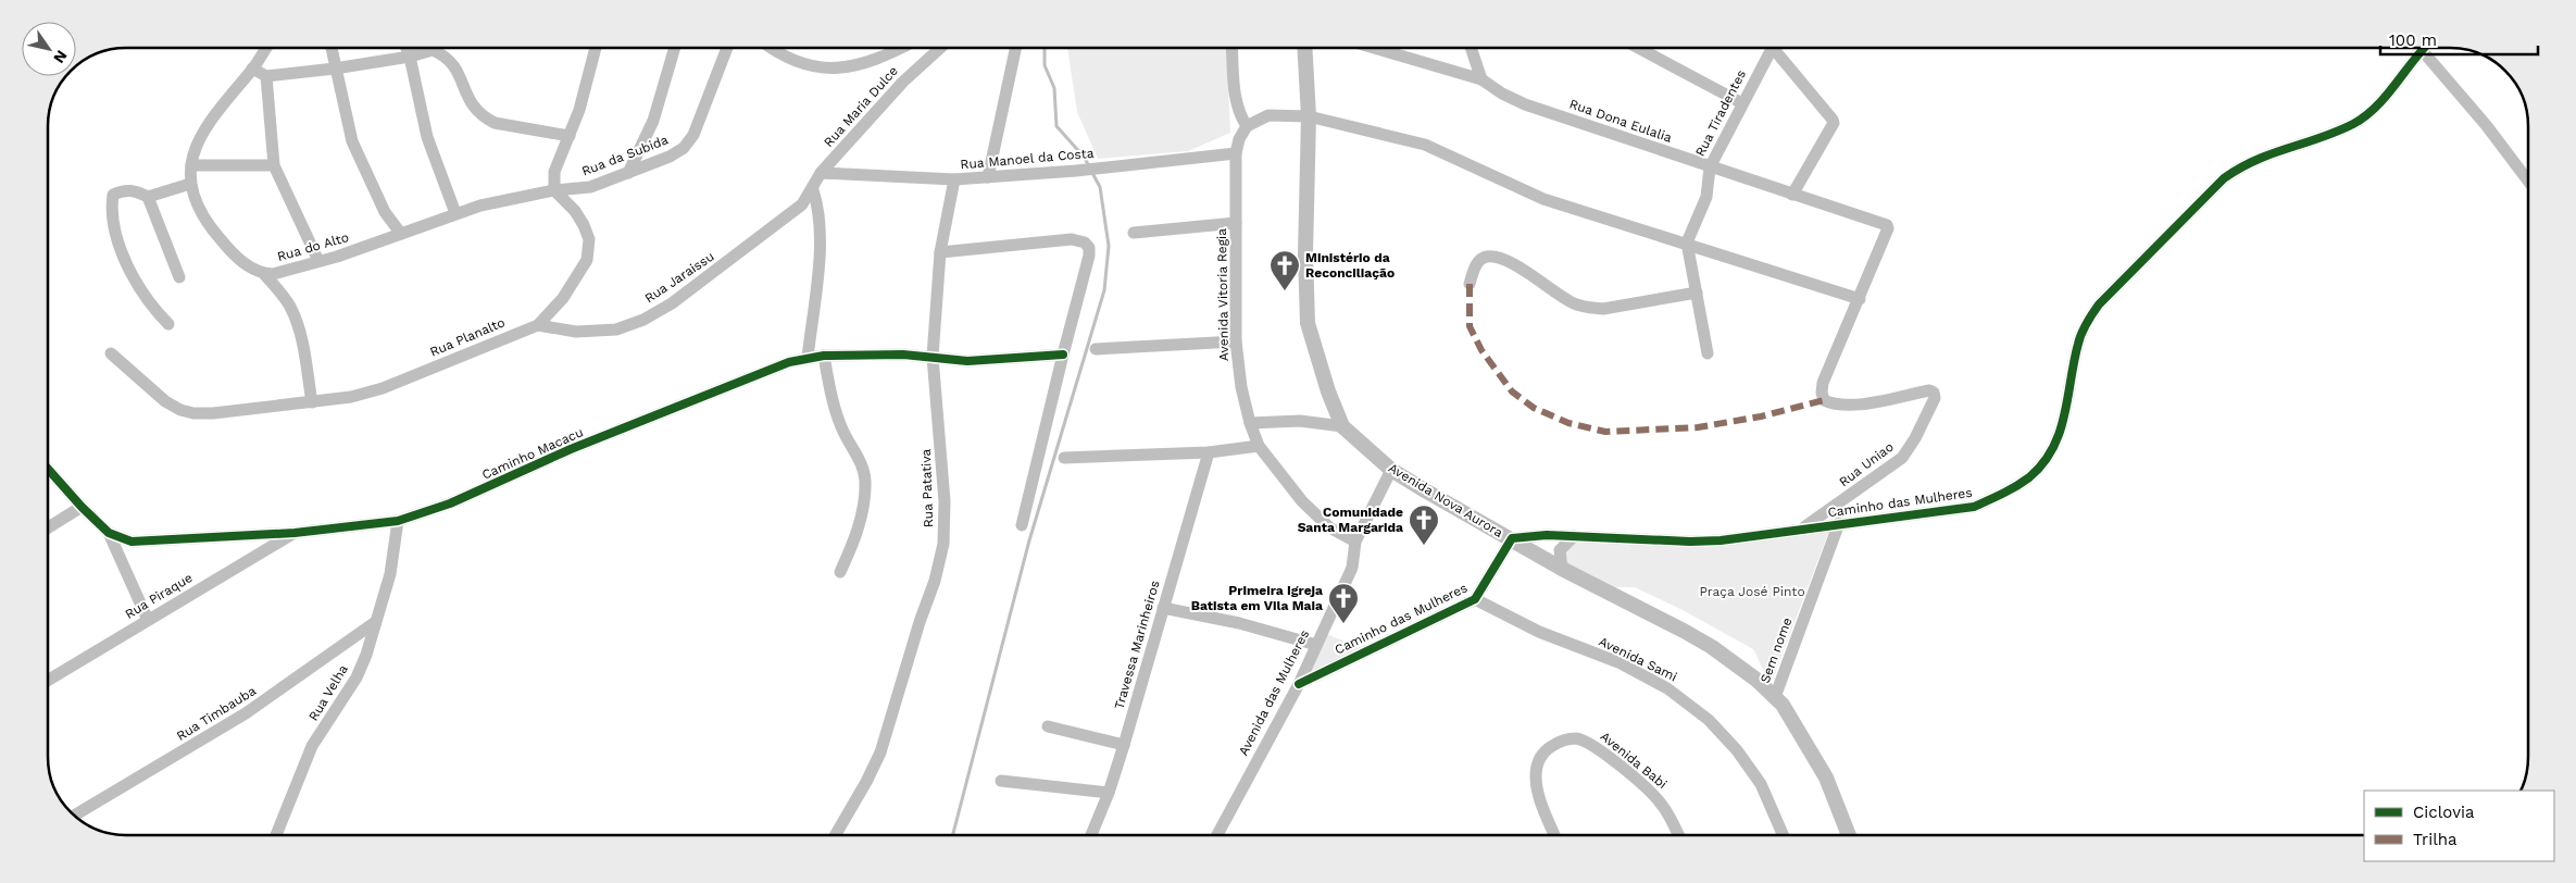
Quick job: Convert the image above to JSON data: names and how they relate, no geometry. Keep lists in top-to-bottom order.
{
  "streets": {
    "street": [
      "Rua Maria Dulce",
      "Rua Tiradentes",
      "Rua Dona Eulalia",
      "Rua da Subida",
      "Rua Manoel da Costa",
      "Rua do Alto",
      "Rua Jaraissu",
      "Avenida Vitoria Regia",
      "Rua Planalto",
      "Caminho Macacu",
      "Rua Uniao",
      "Rua Patativa",
      "Avenida Nova Aurora",
      "Caminho das Mulheres",
      "Rua Piraque",
      "Travessa Marinheiros",
      "Sem nome",
      "Avenida Sami",
      "Rua Velha",
      "Avenida das Mulheres",
      "Rua Timbauba",
      "Avenida Babi"
    ]
  },
  "crossings": [
    ["Rua Maria Dulce", "Rua Manoel da Costa"],
    ["Rua Maria Dulce", "Rua Jaraissu"],
    ["Rua Tiradentes", "Rua Dona Eulalia"],
    ["Rua Dona Eulalia", "Rua Uniao"],
    ["Rua da Subida", "Rua do Alto"],
    ["Rua da Subida", "Rua Planalto"],
    ["Rua Manoel da Costa", "Rua Jaraissu"],
    ["Rua Manoel da Costa", "Avenida Vitoria Regia"],
    ["Rua Manoel da Costa", "Rua Patativa"],
    ["Rua do Alto", "Rua Planalto"],
    ["Rua Jaraissu", "Rua Planalto"],
    ["Avenida Vitoria Regia", "Avenida das Mulheres"],
    ["Caminho Macacu", "Rua Patativa"],
    ["Caminho Macacu", "Rua Piraque"],
    ["Caminho Macacu", "Rua Velha"],
    ["Rua Uniao", "Caminho das Mulheres"],
    ["Avenida Nova Aurora", "Caminho das Mulheres"],
    ["Avenida Nova Aurora", "Sem nome"],
    ["Avenida Nova Aurora", "Avenida das Mulheres"],
    ["Caminho das Mulheres", "Sem nome"],
    ["Caminho das Mulheres", "Avenida Sami"],
    ["Caminho das Mulheres", "Avenida das Mulheres"],
    ["Rua Velha", "Rua Timbauba"]
  ],
  "parks": ["Praça José Pinto"],
  "places": {
    "church": ["Ministério da Reconciliação", "Comunidade Santa Margarida", "Primeira Igreja Batista em Vila Maia"]
  },
  "legend": ["Ciclovia", "Trilha"],
  "scale_bar": "100 m",
  "north": "bottom right"
}
